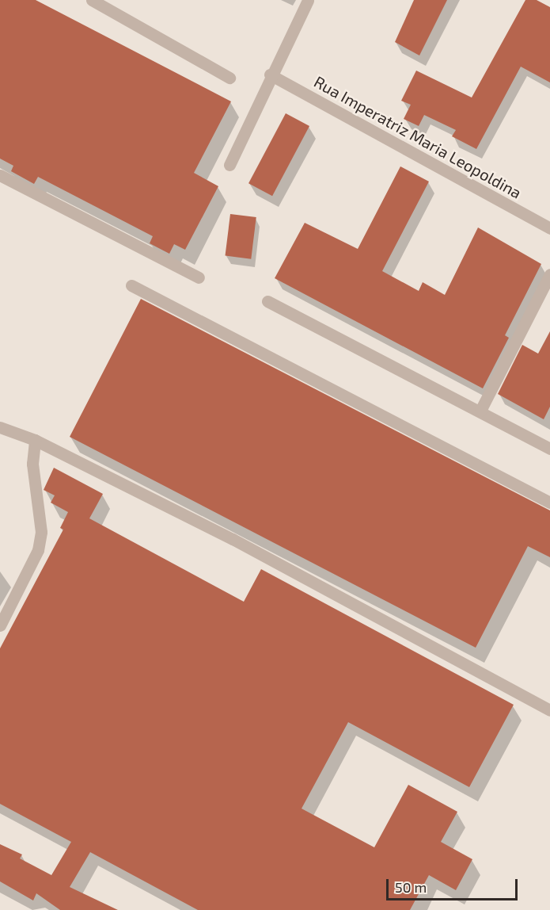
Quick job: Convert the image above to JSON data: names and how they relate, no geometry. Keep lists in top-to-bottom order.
{
  "streets": {
    "street": ["Rua Imperatriz Maria Leopoldina"]
  },
  "scale_bar": "50 m"
}
